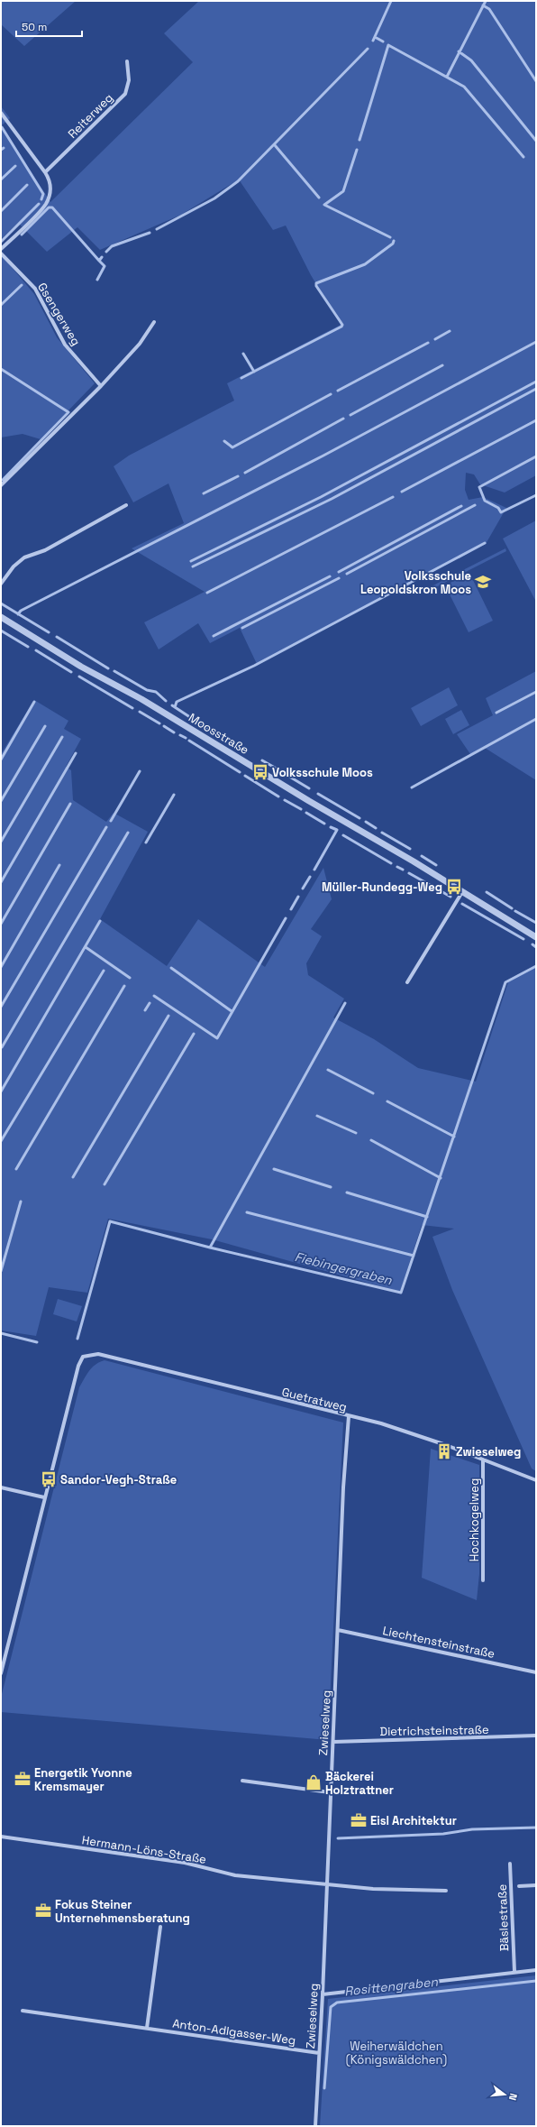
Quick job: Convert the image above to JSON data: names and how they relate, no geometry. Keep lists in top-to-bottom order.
{
  "streets": {
    "street": [
      "Reiterweg",
      "Gsengerweg",
      "Moosstraße",
      "Guetratweg",
      "Hochkogelweg",
      "Liechtensteinstraße",
      "Zwieselweg",
      "Dietrichsteinstraße",
      "Hermann-Löns-Straße",
      "Bäslestraße",
      "Anton-Adlgasser-Weg"
    ]
  },
  "crossings": [
    ["Guetratweg", "Hochkogelweg"],
    ["Guetratweg", "Zwieselweg"],
    ["Liechtensteinstraße", "Zwieselweg"],
    ["Zwieselweg", "Dietrichsteinstraße"],
    ["Zwieselweg", "Hermann-Löns-Straße"],
    ["Zwieselweg", "Anton-Adlgasser-Weg"]
  ],
  "water": ["Fiebingergraben", "Rosittengraben"],
  "parks": ["Weiherwäldchen (Königswäldchen)"],
  "places": {
    "school or university": ["Volksschule Leopoldskron Moos"],
    "bus stop": ["Volksschule Moos", "Müller-Rundegg-Weg", "Sandor-Vegh-Straße"],
    "building": ["Zwieselweg"],
    "office": ["Energetik Yvonne Kremsmayer", "Eisl Architektur", "Fokus Steiner Unternehmensberatung"],
    "shop": ["Bäckerei Holztrattner"]
  },
  "scale_bar": "50 m",
  "north": "right"
}
